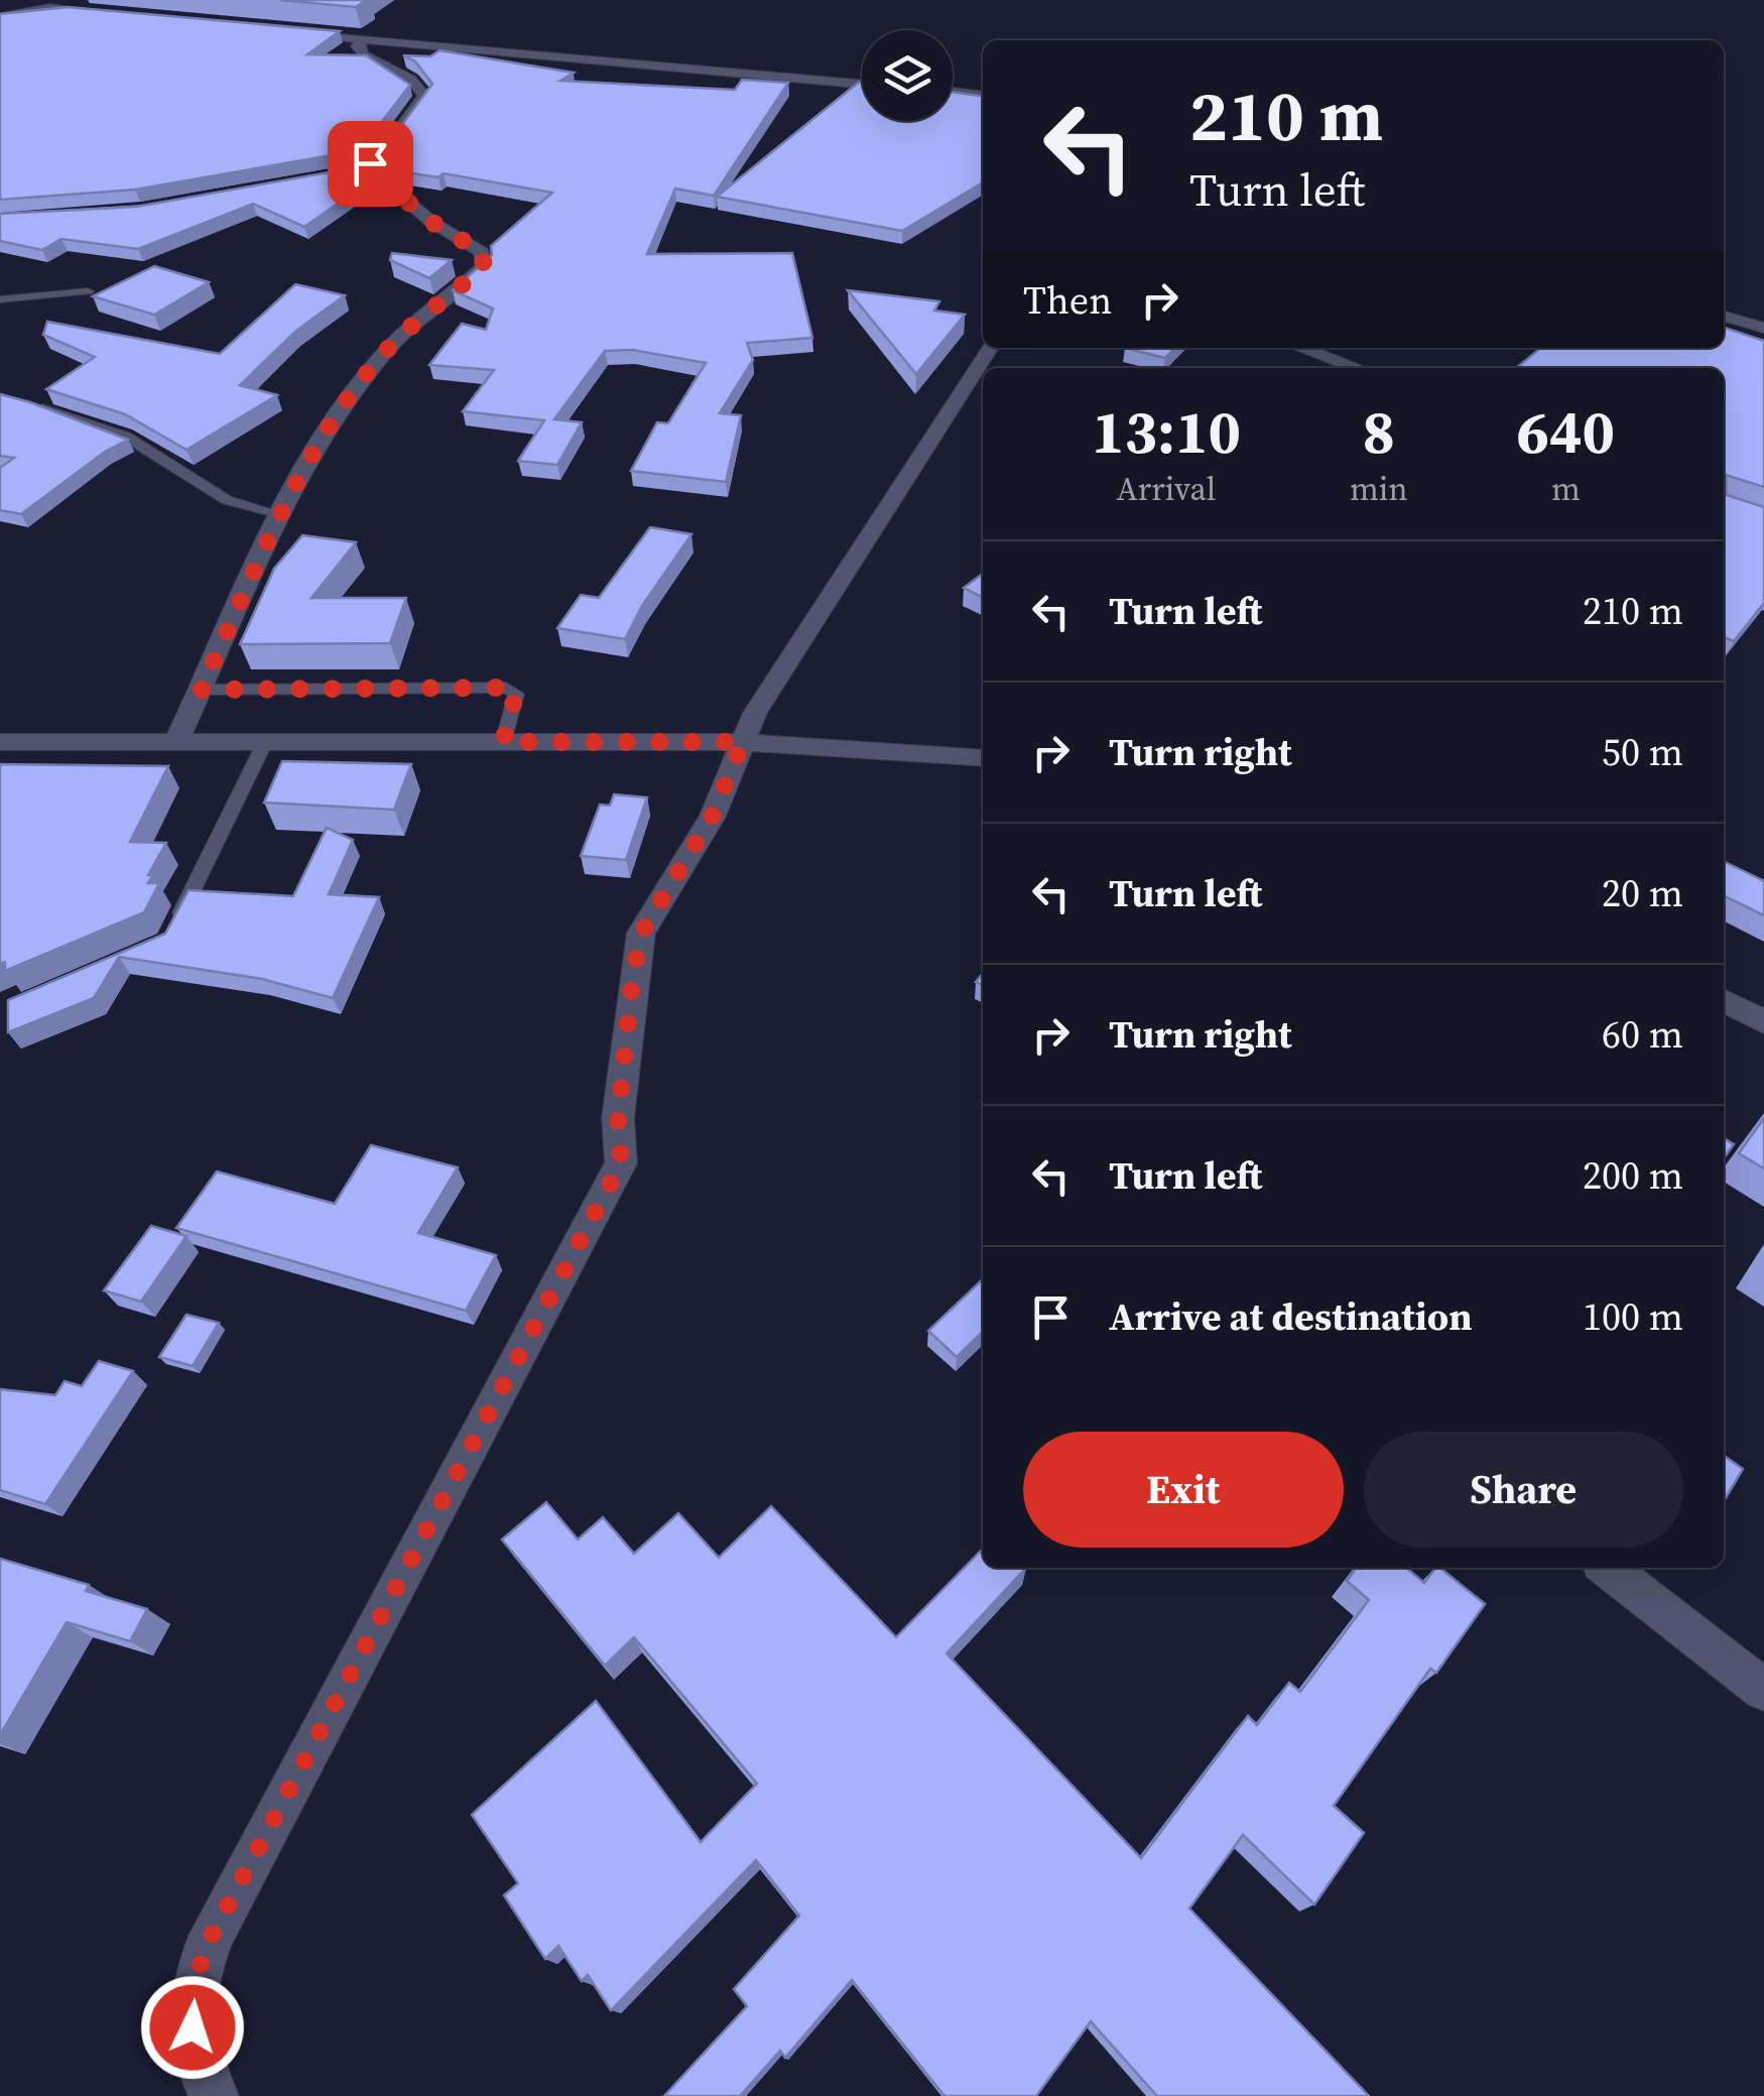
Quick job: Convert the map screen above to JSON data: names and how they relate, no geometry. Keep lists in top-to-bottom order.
{
  "page": {
    "turn": ["210 m", "Turn left"],
    "then": "Then",
    "eta": [
      "13:10",
      "Arrival",
      "8",
      "min",
      "640",
      "m"
    ],
    "list": [
      {
        "name": "Turn left",
        "value": "210 m"
      },
      {
        "name": "Turn right",
        "value": "50 m"
      },
      {
        "name": "Turn left",
        "value": "20 m"
      },
      {
        "name": "Turn right",
        "value": "60 m"
      },
      {
        "name": "Turn left",
        "value": "200 m"
      },
      {
        "name": "Arrive at destination",
        "value": "100 m"
      }
    ],
    "buttons": ["Exit", "Share"]
  }
}
